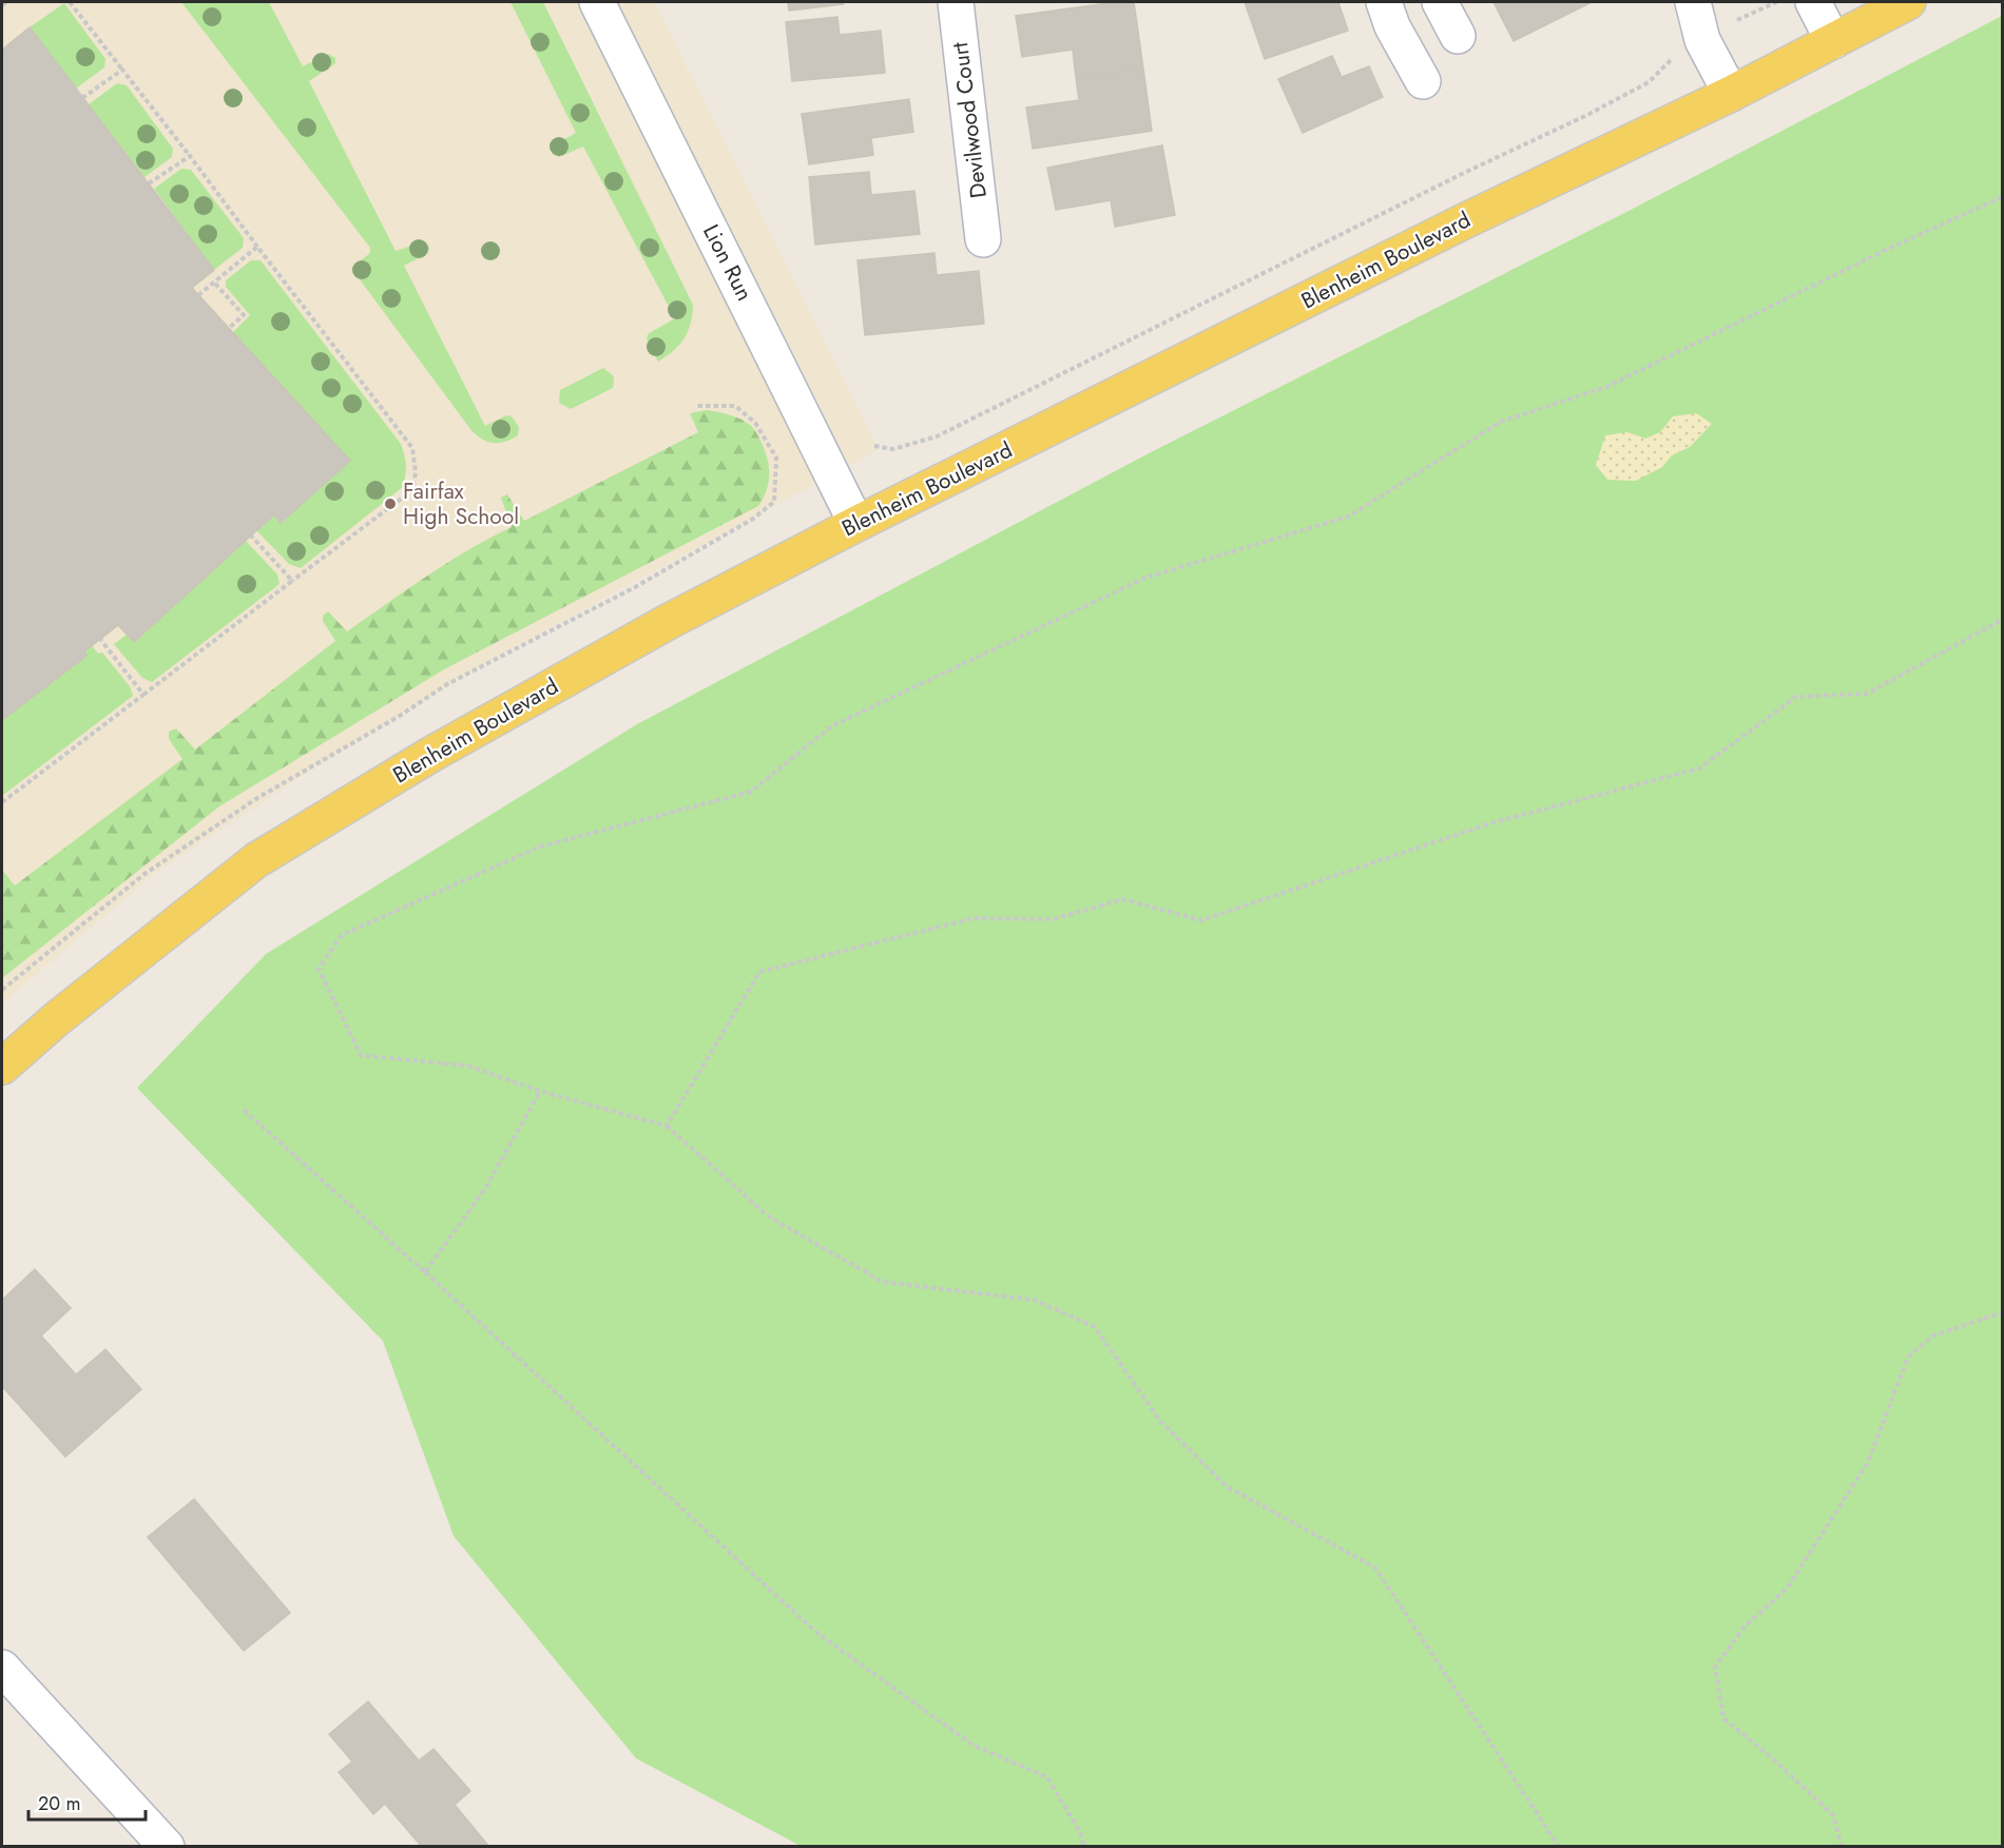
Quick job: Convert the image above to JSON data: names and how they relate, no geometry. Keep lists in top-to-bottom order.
{
  "streets": {
    "main road": ["Blenheim Boulevard"],
    "street": ["Devilwood Court", "Lion Run"]
  },
  "crossings": [
    ["Blenheim Boulevard", "Lion Run"]
  ],
  "places": ["Fairfax High School"],
  "scale_bar": "20 m"
}
